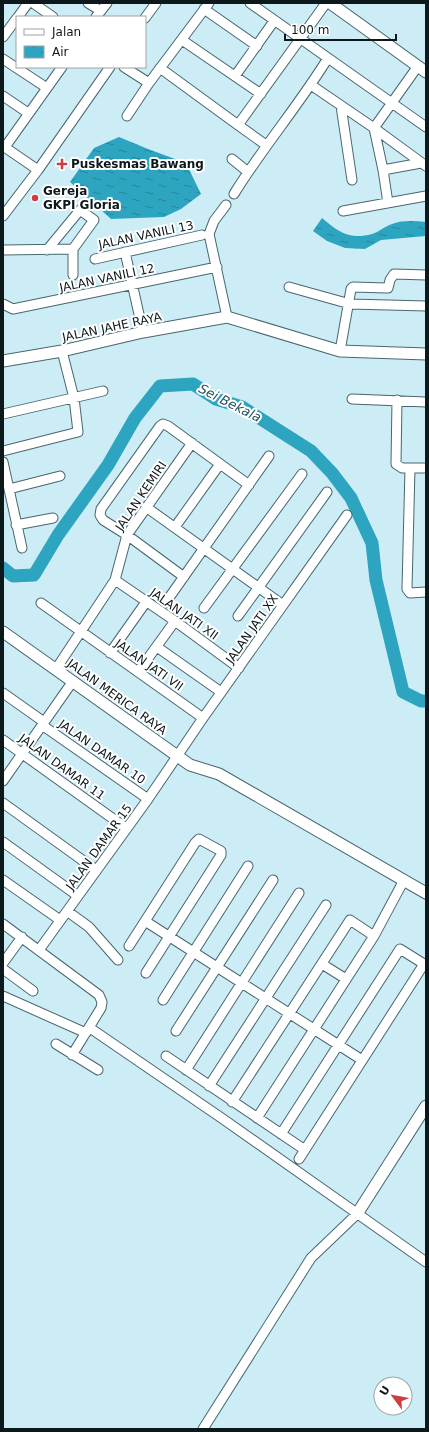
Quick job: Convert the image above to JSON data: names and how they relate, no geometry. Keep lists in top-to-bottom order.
{
  "streets": {
    "street": [
      "JALAN VANILI 13",
      "JALAN VANILI 12",
      "JALAN JAHE RAYA",
      "JALAN KEMIRI",
      "JALAN JATI XII",
      "JALAN JATI XX",
      "JALAN JATI VII",
      "JALAN MERICA RAYA",
      "JALAN DAMAR 10",
      "JALAN DAMAR 11",
      "JALAN DAMAR 15"
    ]
  },
  "crossings": [
    ["JALAN KEMIRI", "JALAN JATI XII"],
    ["JALAN KEMIRI", "JALAN JATI VII"],
    ["JALAN KEMIRI", "JALAN MERICA RAYA"],
    ["JALAN JATI XII", "JALAN JATI XX"],
    ["JALAN JATI XX", "JALAN JATI VII"],
    ["JALAN JATI XX", "JALAN MERICA RAYA"],
    ["JALAN JATI XX", "JALAN DAMAR 15"],
    ["JALAN MERICA RAYA", "JALAN DAMAR 15"],
    ["JALAN DAMAR 10", "JALAN DAMAR 15"],
    ["JALAN DAMAR 11", "JALAN DAMAR 15"]
  ],
  "water": ["Sei Bekala"],
  "places": {
    "health": ["Puskesmas Bawang"],
    "other": ["Gereja GKPI Gloria"]
  },
  "legend": ["Jalan", "Air"],
  "scale_bar": "100 m",
  "north": "top left"
}
